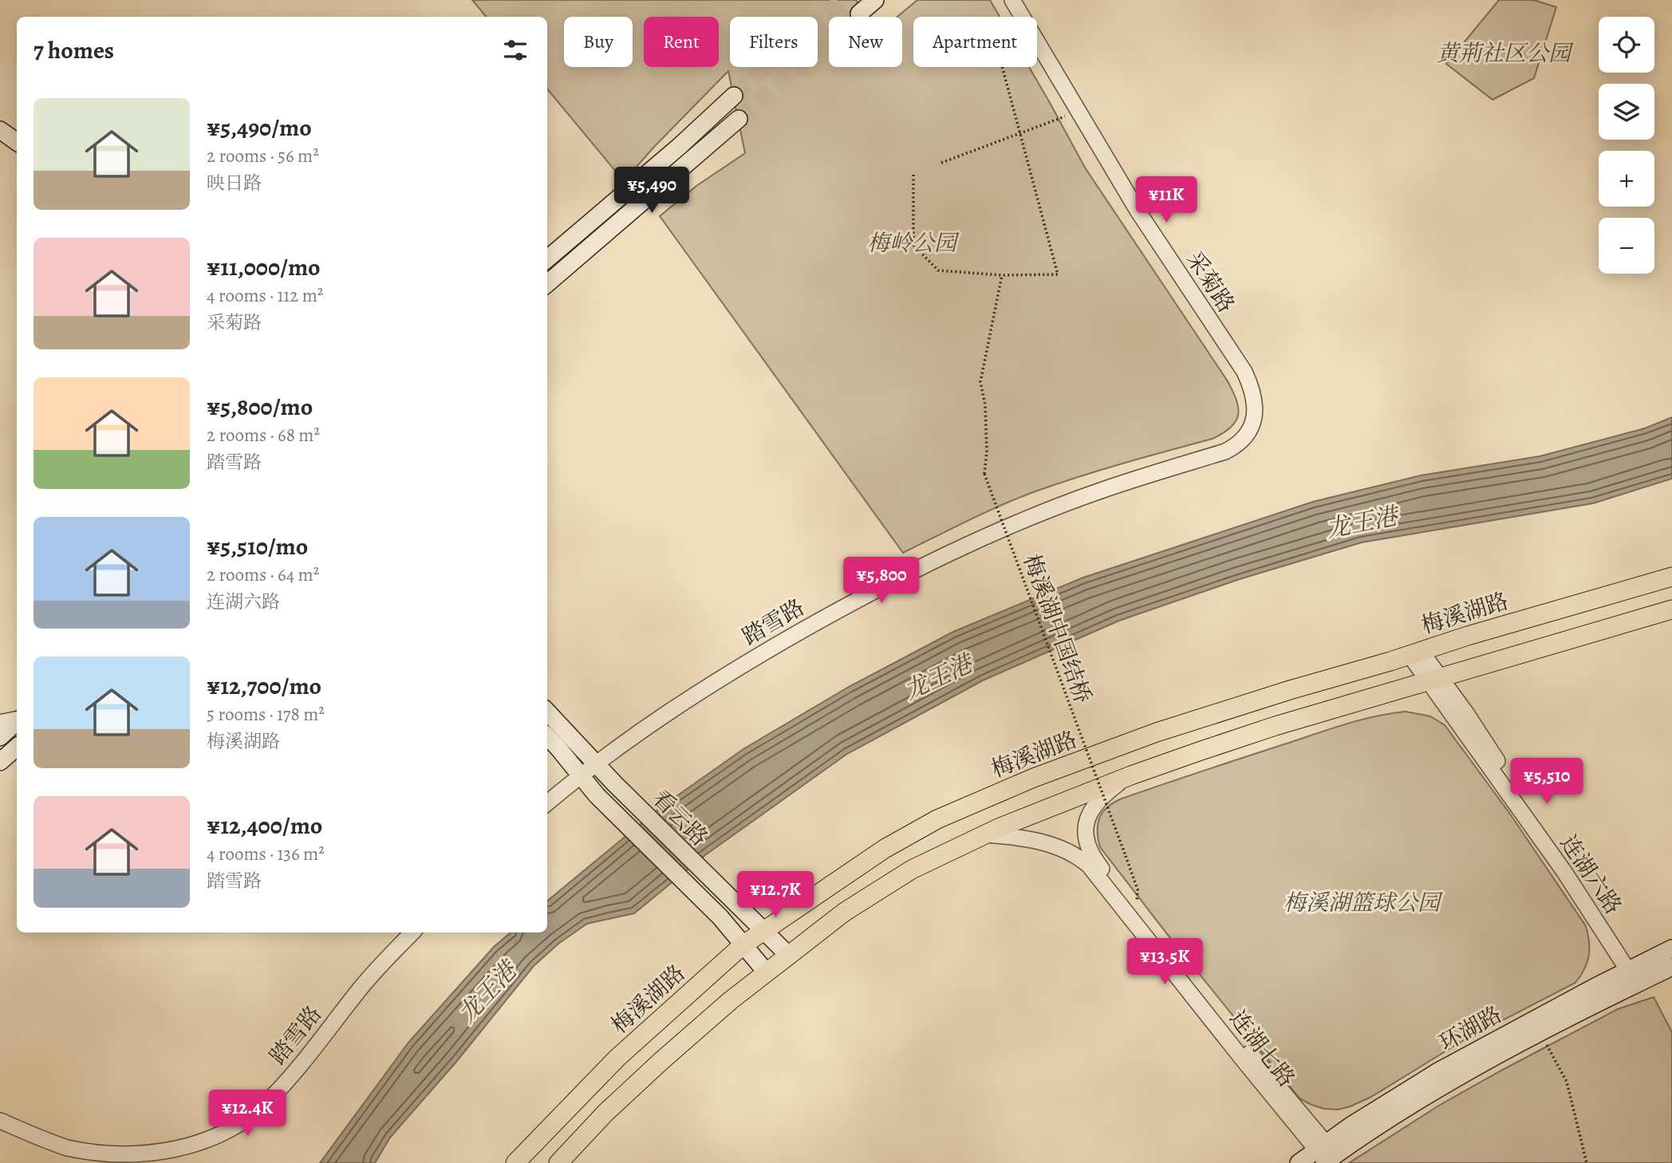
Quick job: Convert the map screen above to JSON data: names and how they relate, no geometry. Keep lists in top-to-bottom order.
{
  "streets": {
    "main road": ["梅溪湖路", "看云路", "环湖路"],
    "street": [
      "采菊路",
      "踏雪路",
      "连湖六路",
      "连湖七路"
    ],
    "path": ["梅溪湖中国结桥"]
  },
  "crossings": [
    ["采菊路", "踏雪路"],
    ["梅溪湖路", "看云路"],
    ["梅溪湖路", "连湖六路"],
    ["踏雪路", "看云路"],
    ["梅溪湖中国结桥", "连湖七路"],
    ["连湖六路", "环湖路"],
    ["环湖路", "连湖七路"]
  ],
  "water": ["龙王港"],
  "parks": ["黄荊社区公园", "梅岭公园", "梅溪湖篮球公园"],
  "page": {
    "map_buttons": ["+", "−"],
    "chip": [
      "Buy",
      "Rent",
      "Filters",
      "New",
      "Apartment"
    ],
    "heading": "7 homes",
    "list": [
      {
        "name": "¥5,490/mo",
        "note": "2 rooms · 56 m² · 映日路"
      },
      {
        "name": "¥11,000/mo",
        "note": "4 rooms · 112 m² · 采菊路"
      },
      {
        "name": "¥5,800/mo",
        "note": "2 rooms · 68 m² · 踏雪路"
      },
      {
        "name": "¥5,510/mo",
        "note": "2 rooms · 64 m² · 连湖六路"
      },
      {
        "name": "¥12,700/mo",
        "note": "5 rooms · 178 m² · 梅溪湖路"
      },
      {
        "name": "¥12,400/mo",
        "note": "4 rooms · 136 m² · 踏雪路"
      }
    ],
    "price": [
      "¥5,490",
      "¥11K",
      "¥5,800",
      "¥5,510",
      "¥12.7K",
      "¥13.5K",
      "¥12.4K"
    ]
  }
}
